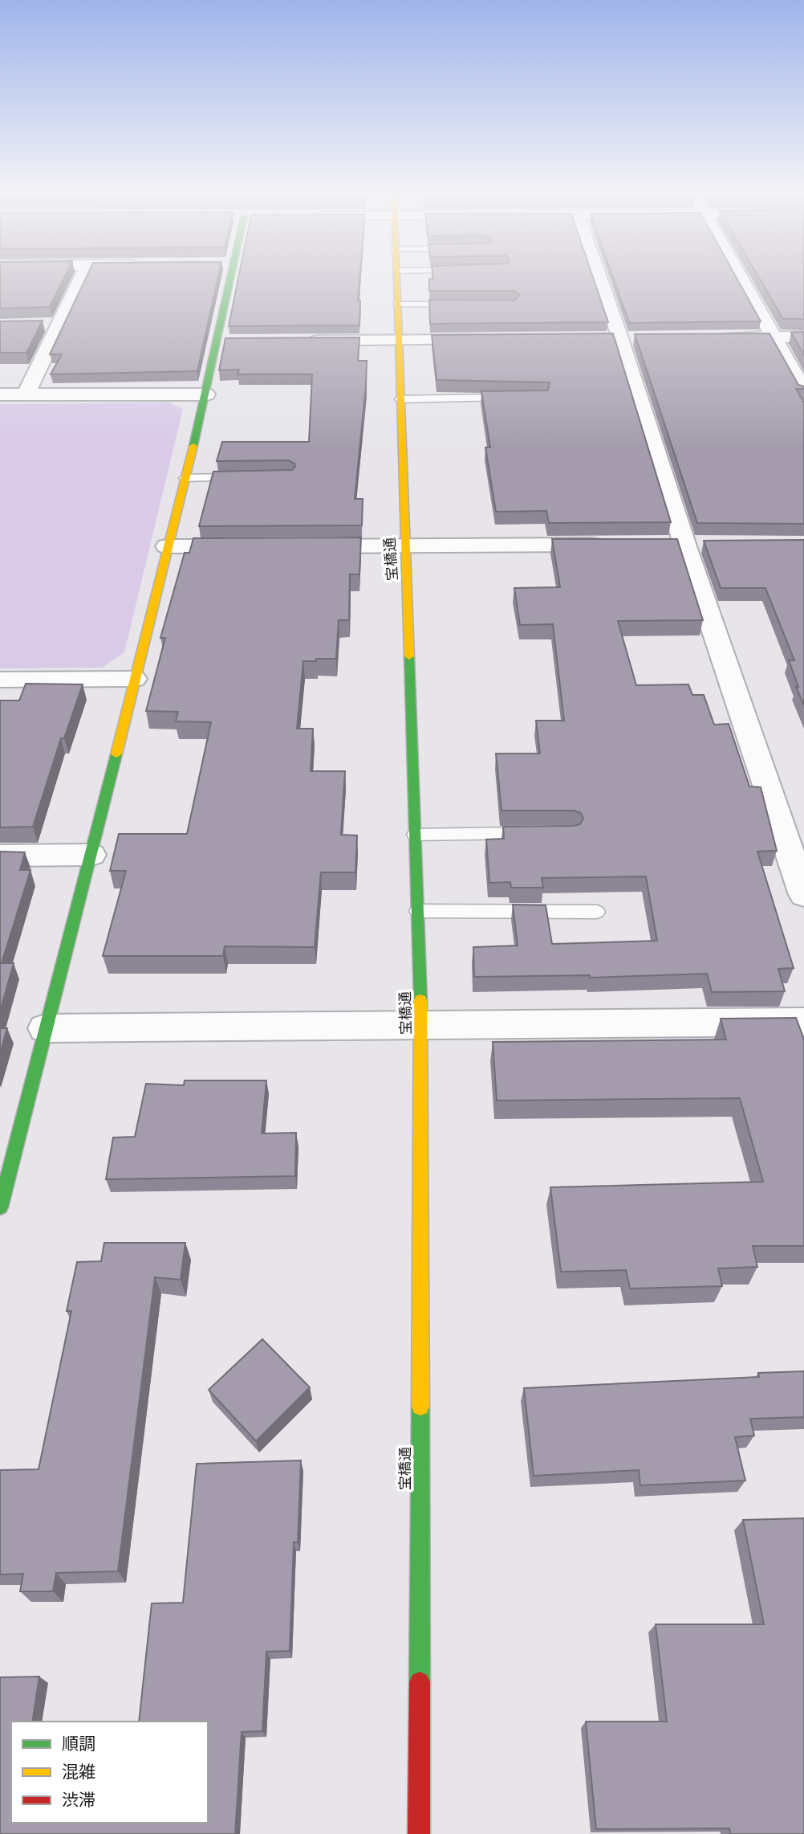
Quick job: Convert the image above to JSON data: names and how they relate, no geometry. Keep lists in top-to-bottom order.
{
  "streets": {
    "street": ["宝橋通"]
  },
  "legend": ["順調", "混雑", "渋滞"]
}
